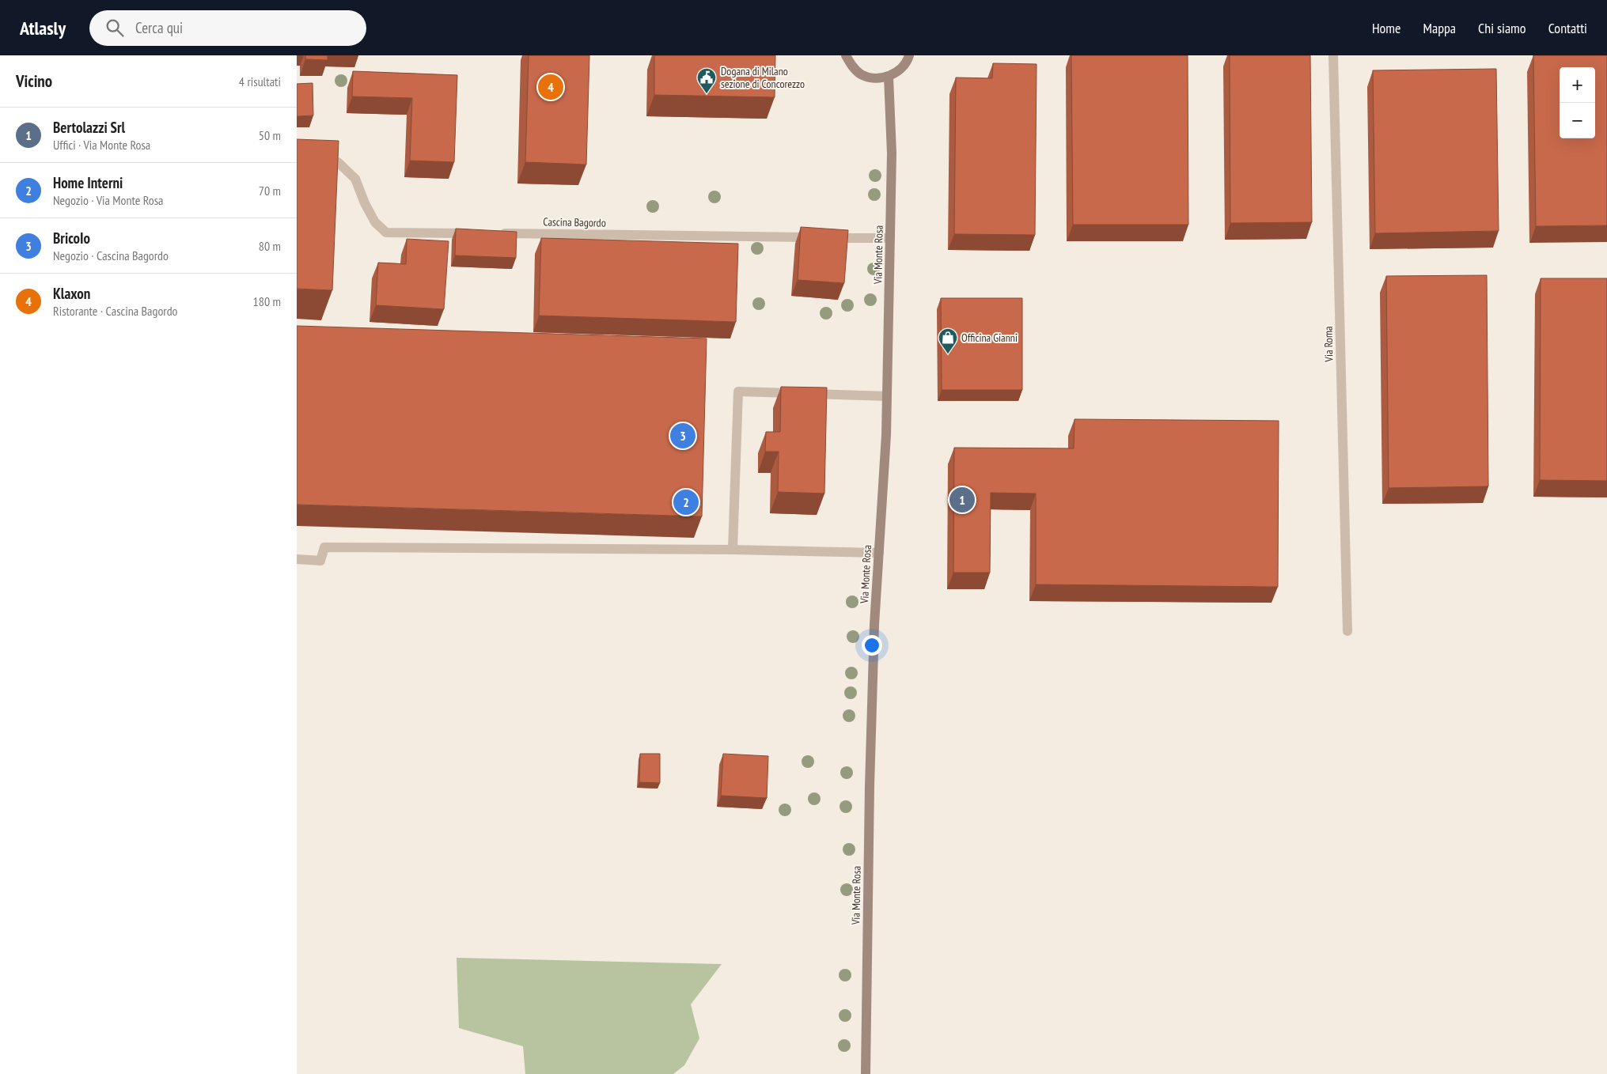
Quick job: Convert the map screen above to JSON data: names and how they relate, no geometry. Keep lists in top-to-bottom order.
{
  "streets": {
    "street": ["Cascina Bagordo", "Via Monte Rosa", "Via Roma"]
  },
  "crossings": [
    ["Cascina Bagordo", "Via Monte Rosa"]
  ],
  "places": {
    "public building": ["Dogana di Milano sezione di Concorezzo"],
    "shop": ["Officina Gianni"]
  },
  "page": {
    "header": "Atlasly",
    "search": "Cerca qui",
    "nav": [
      "Home",
      "Mappa",
      "Chi siamo",
      "Contatti"
    ],
    "heading": ["Vicino", "4 risultati"],
    "map_buttons": ["+", "−"],
    "pins": [
      "4",
      "3",
      "1",
      "2"
    ],
    "list": [
      {
        "mark": "1",
        "name": "Bertolazzi Srl",
        "note": "Uffici · Via Monte Rosa",
        "value": "50 m"
      },
      {
        "mark": "2",
        "name": "Home Interni",
        "note": "Negozio · Via Monte Rosa",
        "value": "70 m"
      },
      {
        "mark": "3",
        "name": "BricoIo",
        "note": "Negozio · Cascina Bagordo",
        "value": "80 m"
      },
      {
        "mark": "4",
        "name": "Klaxon",
        "note": "Ristorante · Cascina Bagordo",
        "value": "180 m"
      }
    ]
  }
}
